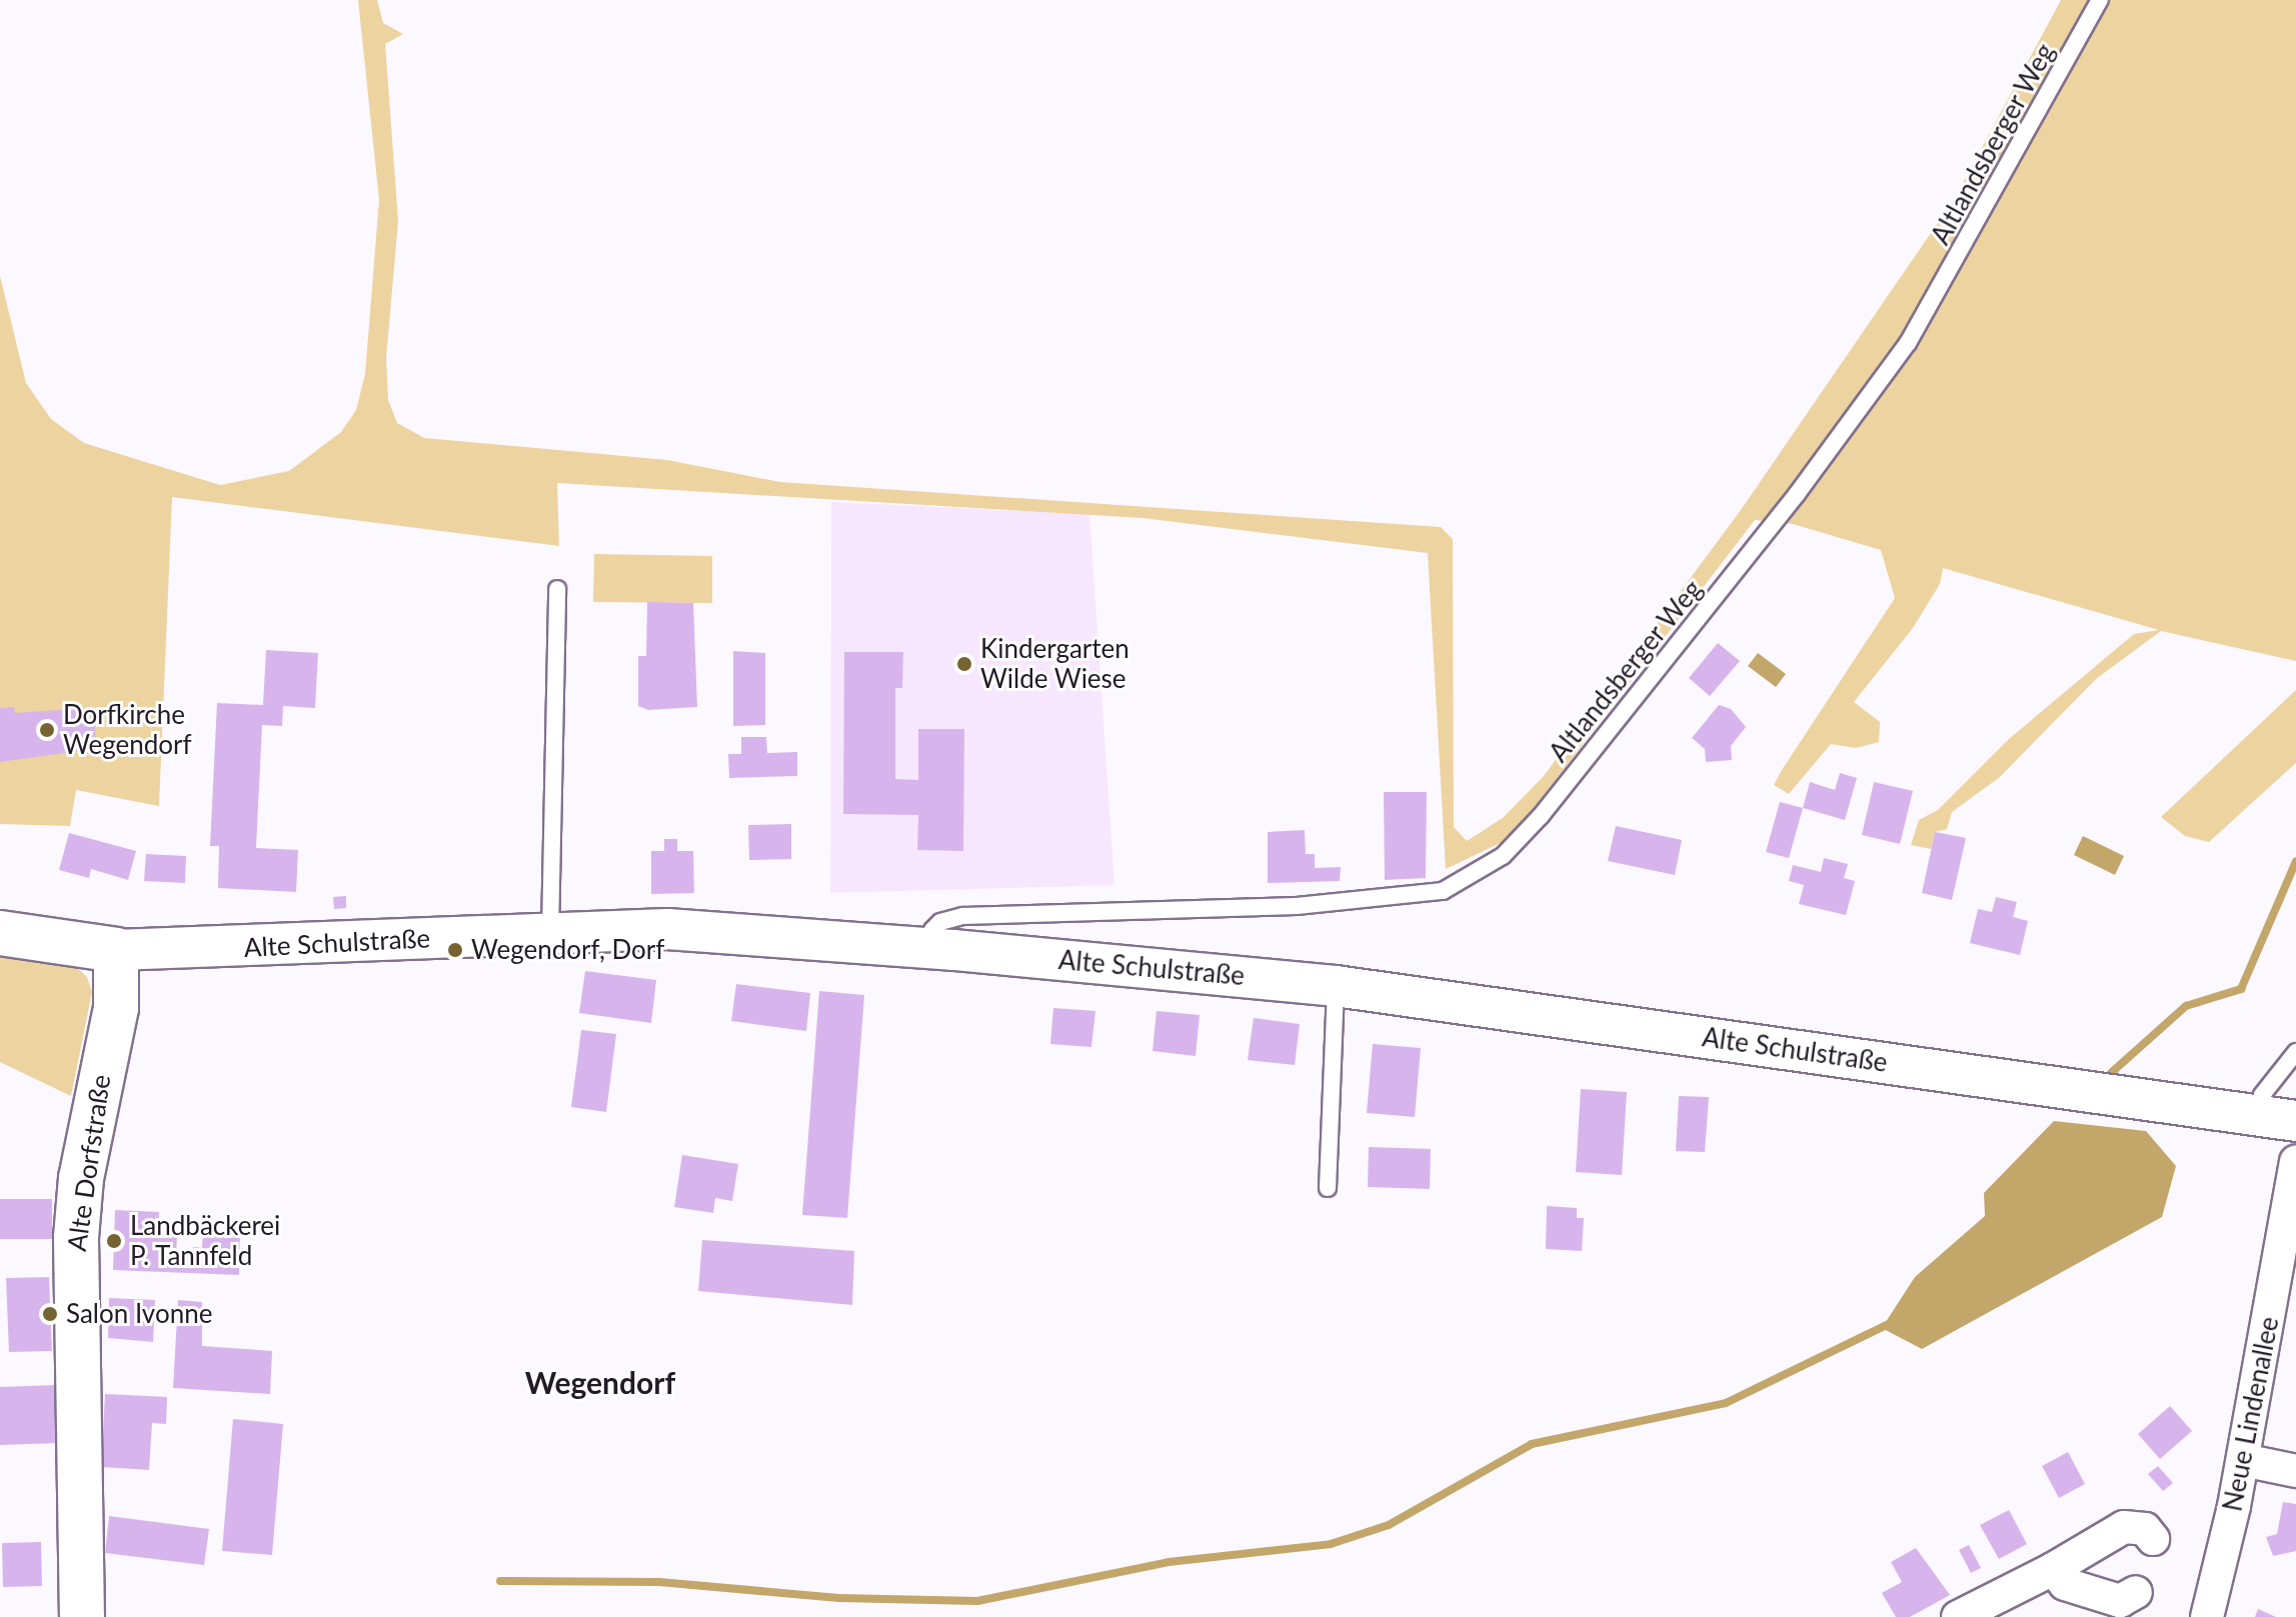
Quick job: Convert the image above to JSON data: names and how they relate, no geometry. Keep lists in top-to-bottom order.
{
  "streets": {
    "main road": ["Alte Schulstraße", "Alte Dorfstraße"],
    "street": ["Neue Lindenallee"],
    "lane": ["Altlandsberger Weg"]
  },
  "crossings": [
    ["Altlandsberger Weg", "Alte Schulstraße"],
    ["Alte Schulstraße", "Alte Dorfstraße"]
  ],
  "districts": ["Wegendorf"],
  "places": [
    "Kindergarten Wilde Wiese",
    "Dorfkirche Wegendorf",
    "Wegendorf, Dorf",
    "Landbäckerei P. Tannfeld",
    "Salon Ivonne"
  ]
}
